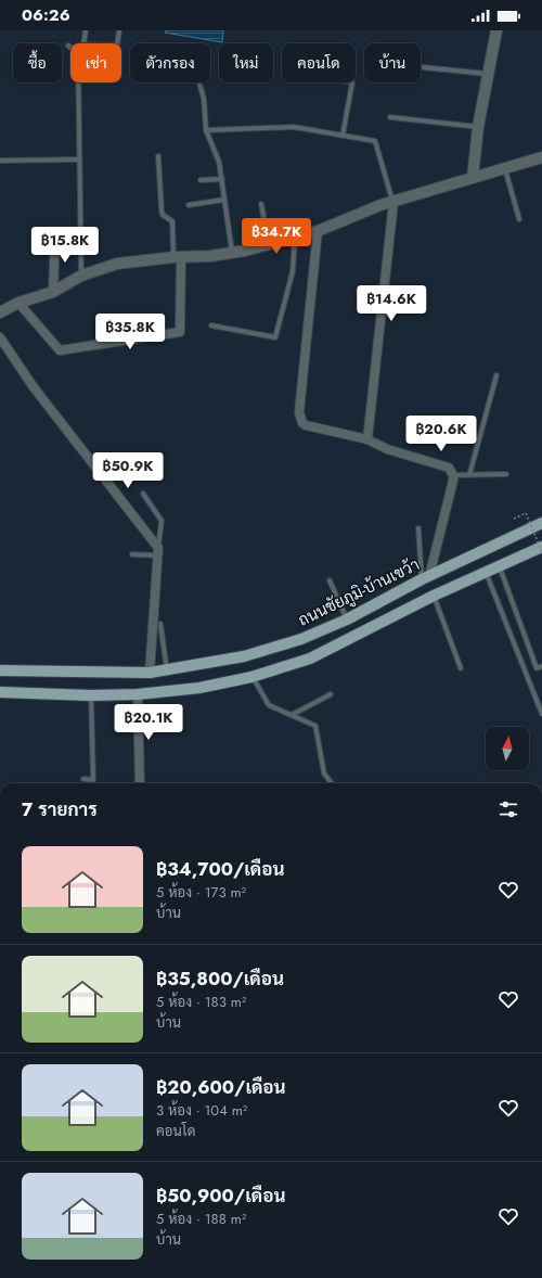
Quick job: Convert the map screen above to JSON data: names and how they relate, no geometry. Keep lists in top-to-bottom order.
{
  "streets": {
    "main road": ["ถนนชัยภูมิ-บ้านเขว้า"]
  },
  "north": "top",
  "page": {
    "status": "06:26",
    "chip": [
      "ซื้อ",
      "เช่า",
      "ตัวกรอง",
      "ใหม่",
      "คอนโด",
      "บ้าน"
    ],
    "price": [
      "฿34.7K",
      "฿15.8K",
      "฿14.6K",
      "฿35.8K",
      "฿20.6K",
      "฿50.9K",
      "฿20.1K"
    ],
    "heading": "7 รายการ",
    "list": [
      {
        "name": "฿34,700/เดือน",
        "note": "5 ห้อง · 173 m² · บ้าน"
      },
      {
        "name": "฿35,800/เดือน",
        "note": "5 ห้อง · 183 m² · บ้าน"
      },
      {
        "name": "฿20,600/เดือน",
        "note": "3 ห้อง · 104 m² · คอนโด"
      },
      {
        "name": "฿50,900/เดือน",
        "note": "5 ห้อง · 188 m² · บ้าน"
      }
    ]
  }
}
